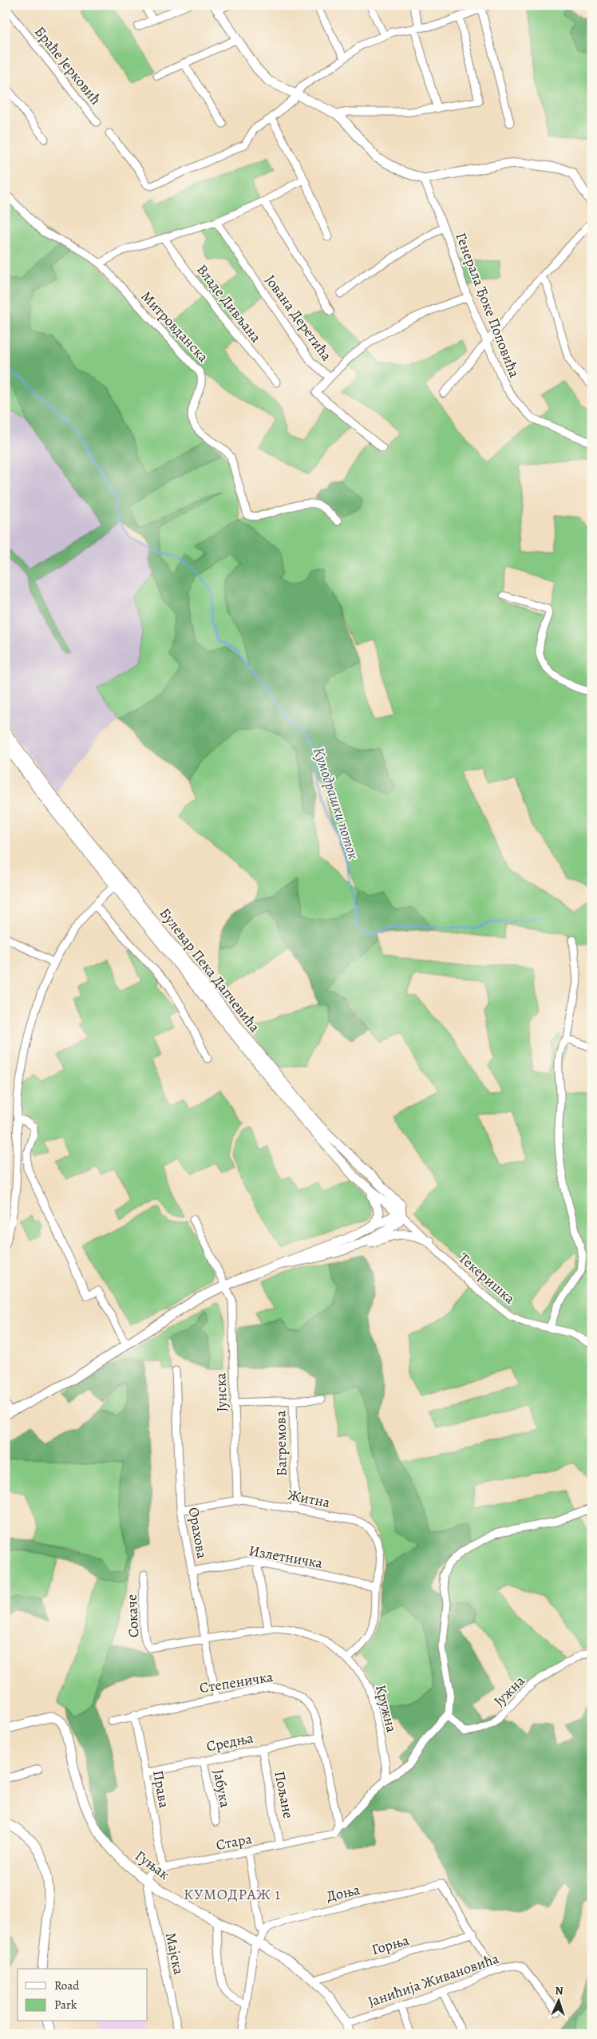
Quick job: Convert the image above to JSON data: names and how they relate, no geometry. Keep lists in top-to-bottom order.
{
  "streets": {
    "street": [
      "Браће Јерковић",
      "Владе Дивљана",
      "Генерала Ђоке Поповића",
      "Јована Деретића",
      "Митровданска",
      "Булевар Пека Дапчевића",
      "Текеришка",
      "Јунска",
      "Багремова",
      "Житна",
      "Орахова",
      "Излетничка",
      "Сокаче",
      "Степеничка",
      "Јужна",
      "Кружна",
      "Средња",
      "Јабука",
      "Права",
      "Пољане",
      "Стара",
      "Гуњак",
      "Доња",
      "Горња",
      "Мајска",
      "Јанићија Живановића"
    ]
  },
  "crossings": [
    ["Булевар Пека Дапчевића", "Текеришка"],
    ["Јунска", "Житна"],
    ["Багремова", "Житна"],
    ["Житна", "Орахова"],
    ["Житна", "Излетничка"],
    ["Житна", "Кружна"],
    ["Орахова", "Излетничка"],
    ["Орахова", "Сокаче"],
    ["Орахова", "Степеничка"],
    ["Орахова", "Кружна"],
    ["Сокаче", "Кружна"],
    ["Степеничка", "Средња"],
    ["Степеничка", "Права"],
    ["Степеничка", "Стара"],
    ["Средња", "Јабука"],
    ["Средња", "Права"],
    ["Средња", "Пољане"],
    ["Права", "Стара"],
    ["Пољане", "Стара"],
    ["Стара", "Гуњак"],
    ["Стара", "Мајска"],
    ["Гуњак", "Доња"],
    ["Гуњак", "Горња"],
    ["Гуњак", "Мајска"],
    ["Гуњак", "Јанићија Живановића"],
    ["Доња", "Горња"]
  ],
  "districts": ["КУМОДРАЖ 1"],
  "water": ["Кумодрашки поток"],
  "legend": ["Road", "Park"],
  "north": "top"
}
